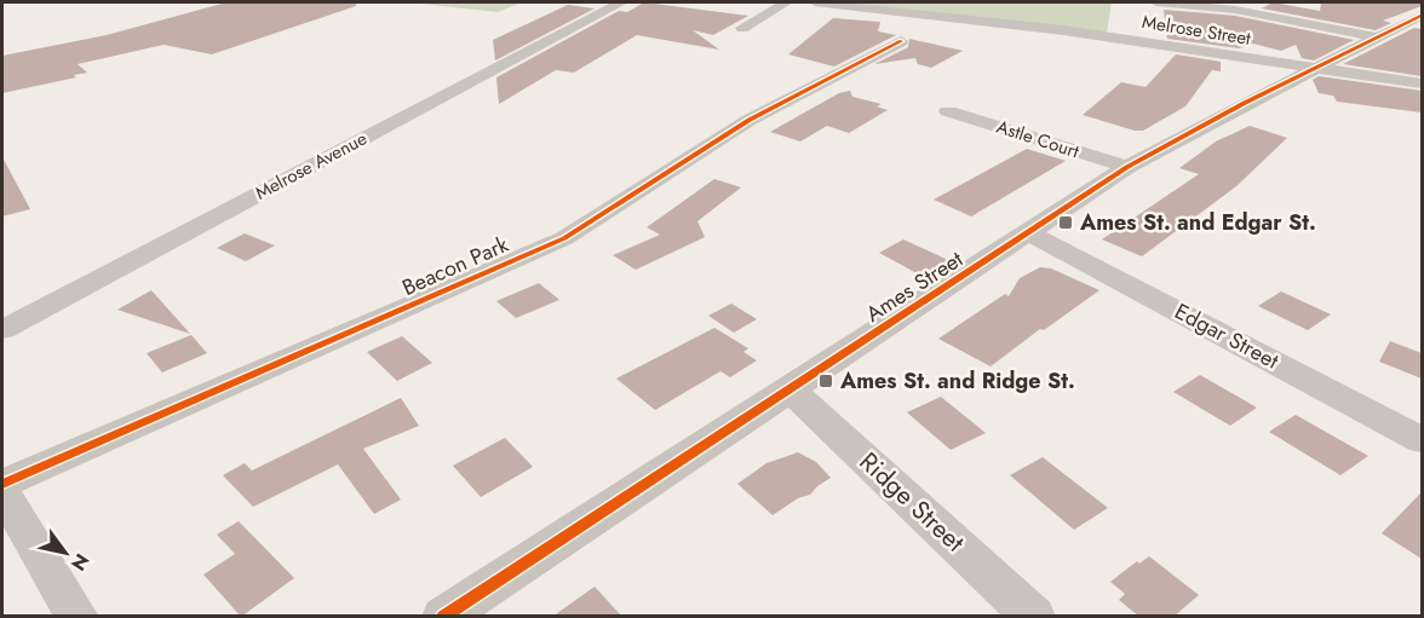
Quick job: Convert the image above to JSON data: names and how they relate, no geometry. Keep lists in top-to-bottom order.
{
  "streets": {
    "street": [
      "Melrose Street",
      "Astle Court",
      "Melrose Avenue",
      "Beacon Park",
      "Ames Street",
      "Edgar Street",
      "Ridge Street"
    ]
  },
  "crossings": [
    ["Melrose Street", "Ames Street"],
    ["Astle Court", "Ames Street"],
    ["Ames Street", "Edgar Street"],
    ["Ames Street", "Ridge Street"]
  ],
  "places": {
    "transit": ["Ames St. and Edgar St.", "Ames St. and Ridge St."]
  },
  "north": "bottom right"
}
